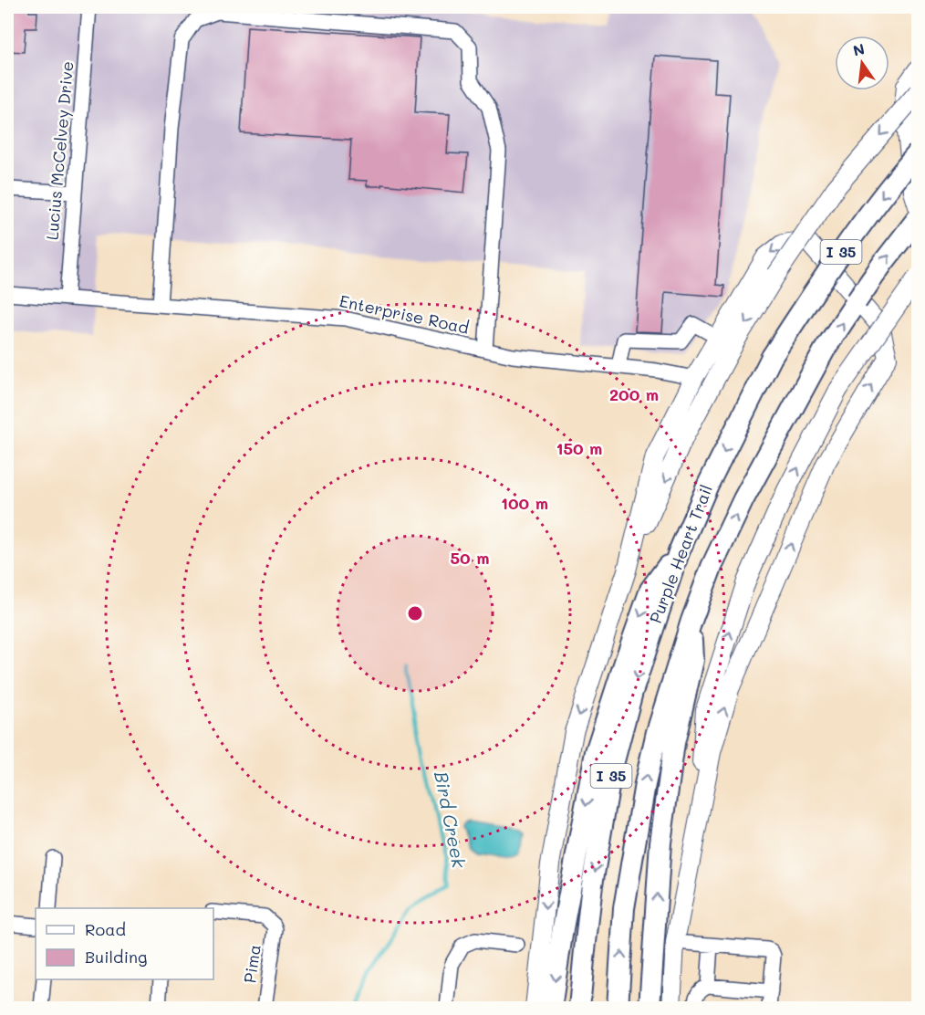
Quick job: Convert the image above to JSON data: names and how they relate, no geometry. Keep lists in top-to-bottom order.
{
  "streets": {
    "highway": ["I 35", "Purple Heart Trail"],
    "street": ["Lucius McCelvey Drive", "Enterprise Road", "Pima"]
  },
  "crossings": [
    ["Lucius McCelvey Drive", "Enterprise Road"]
  ],
  "water": ["Bird Creek"],
  "legend": ["Road", "Building"],
  "north": "top",
  "rings": [
    "200 m",
    "150 m",
    "100 m",
    "50 m"
  ]
}
